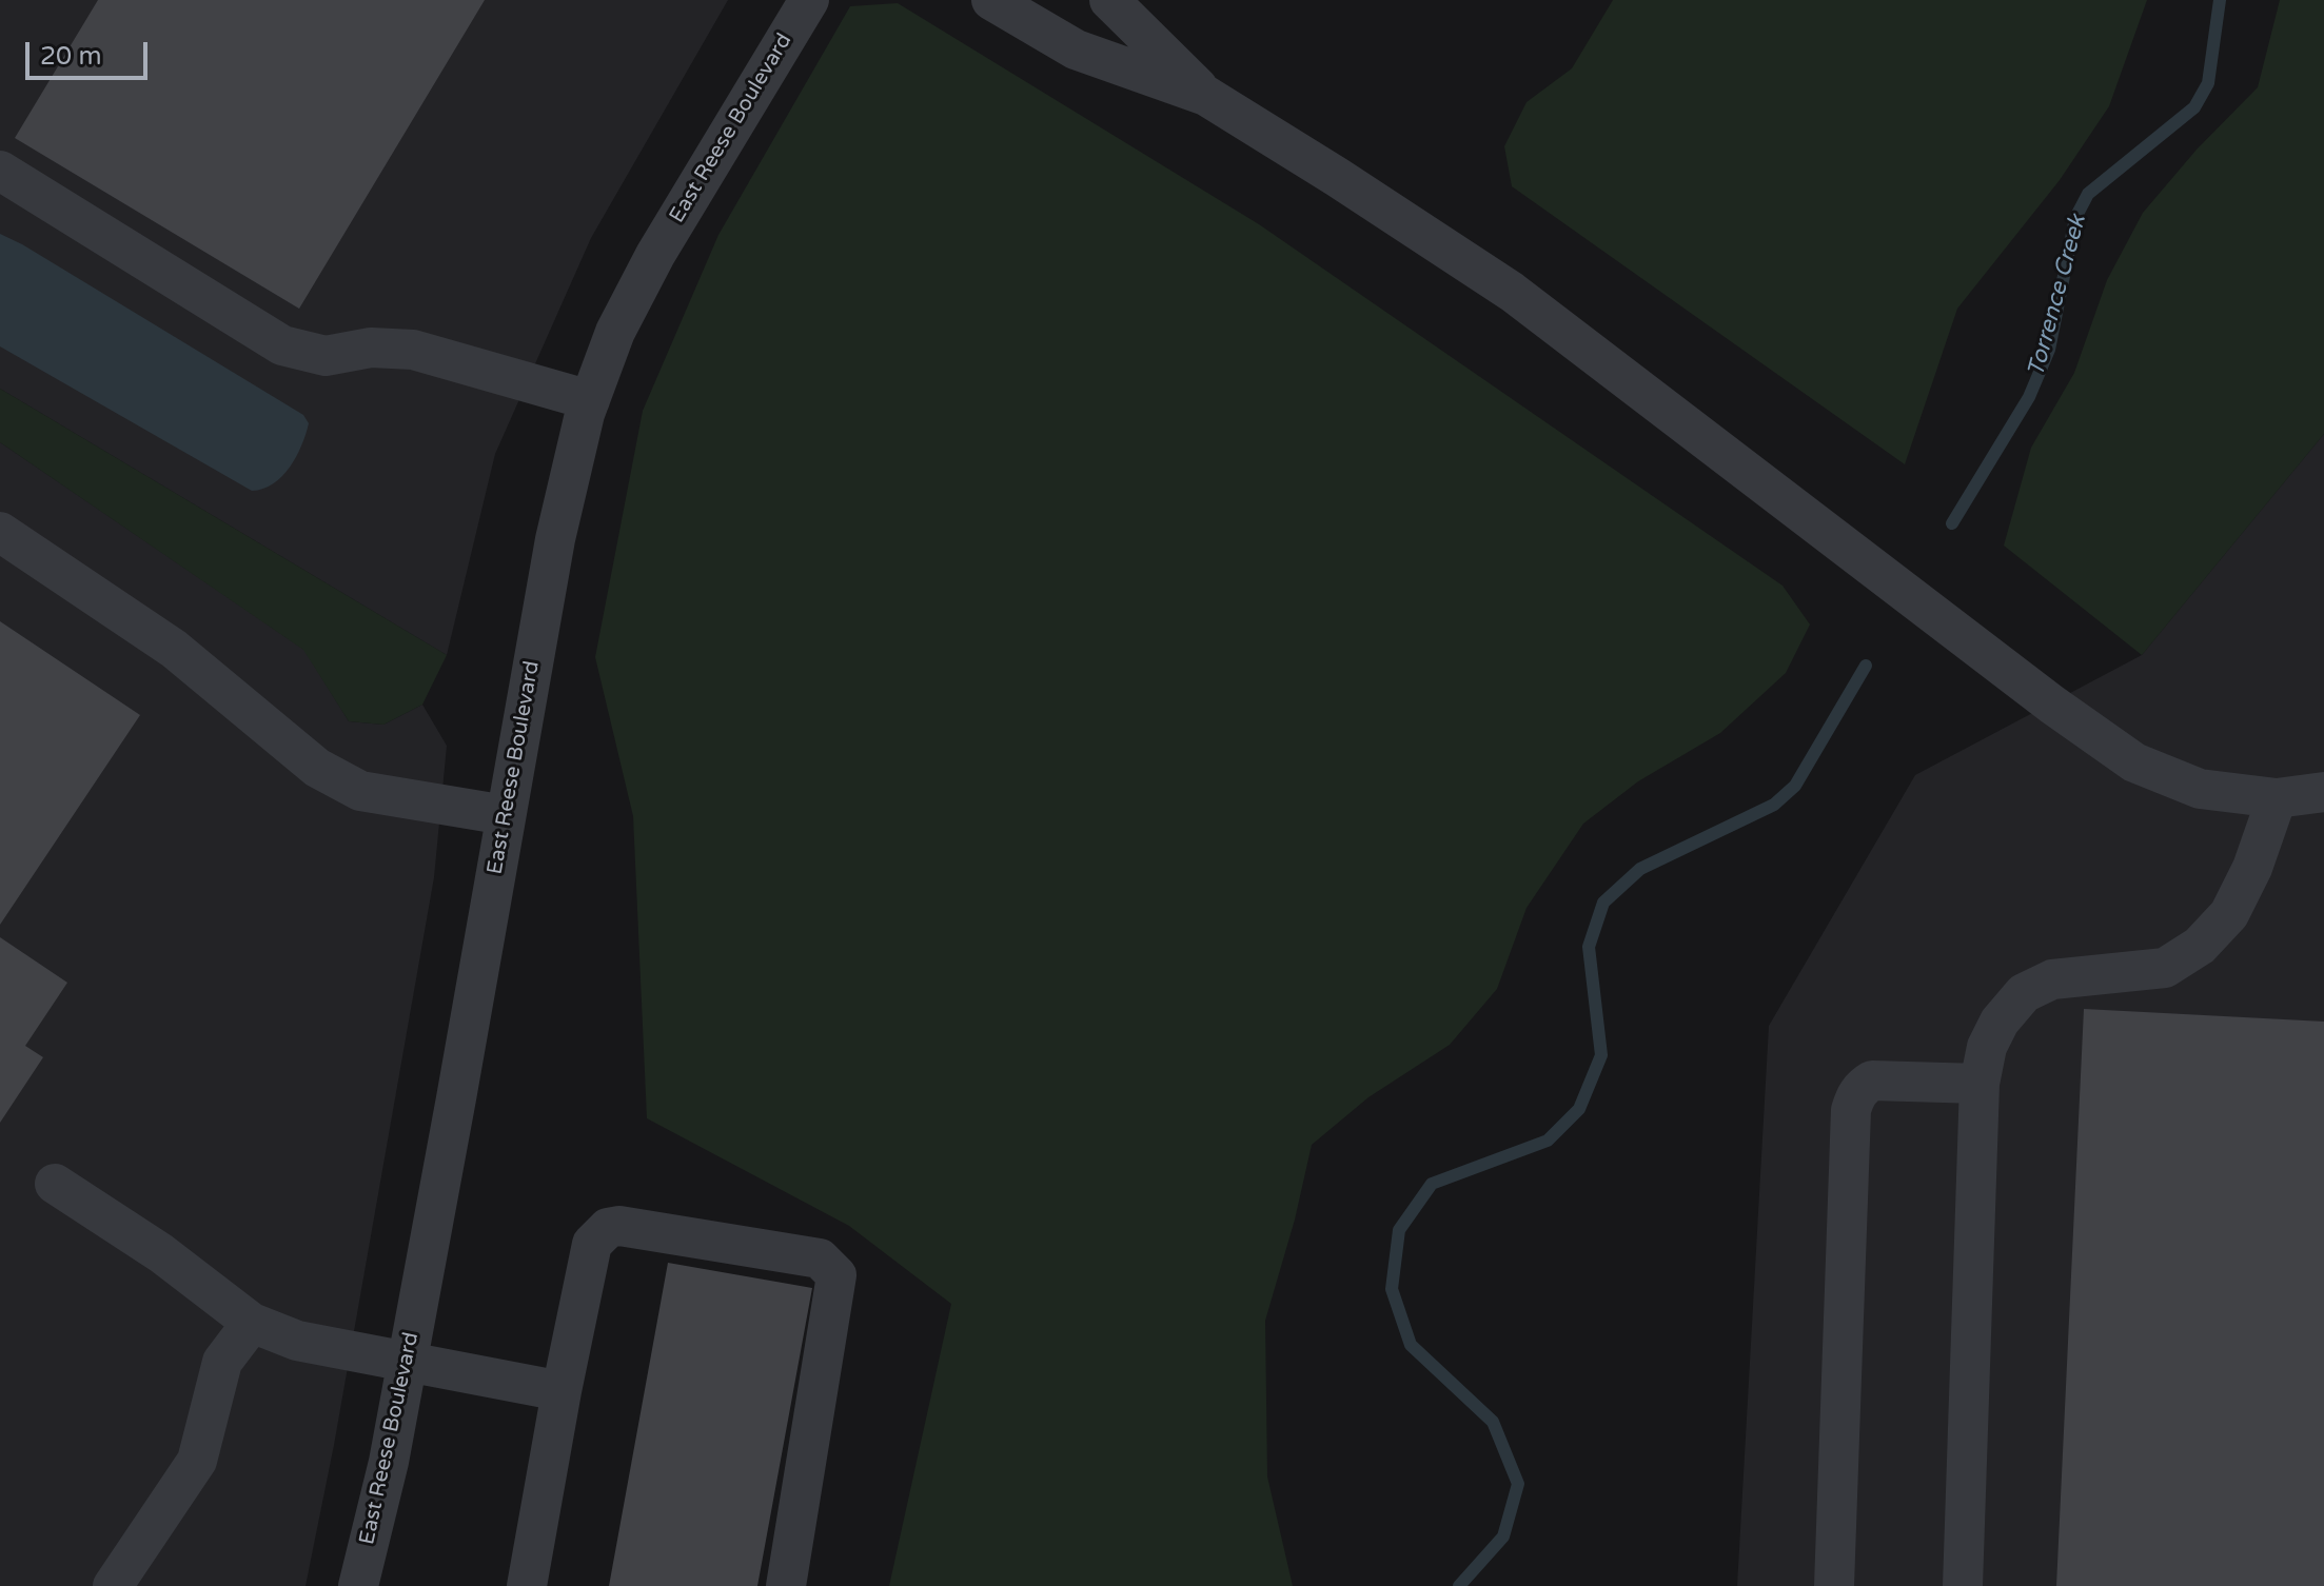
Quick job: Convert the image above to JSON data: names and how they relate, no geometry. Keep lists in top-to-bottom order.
{
  "streets": {
    "street": ["East Reese Boulevard"]
  },
  "water": ["Torrence Creek"],
  "scale_bar": "20 m"
}
